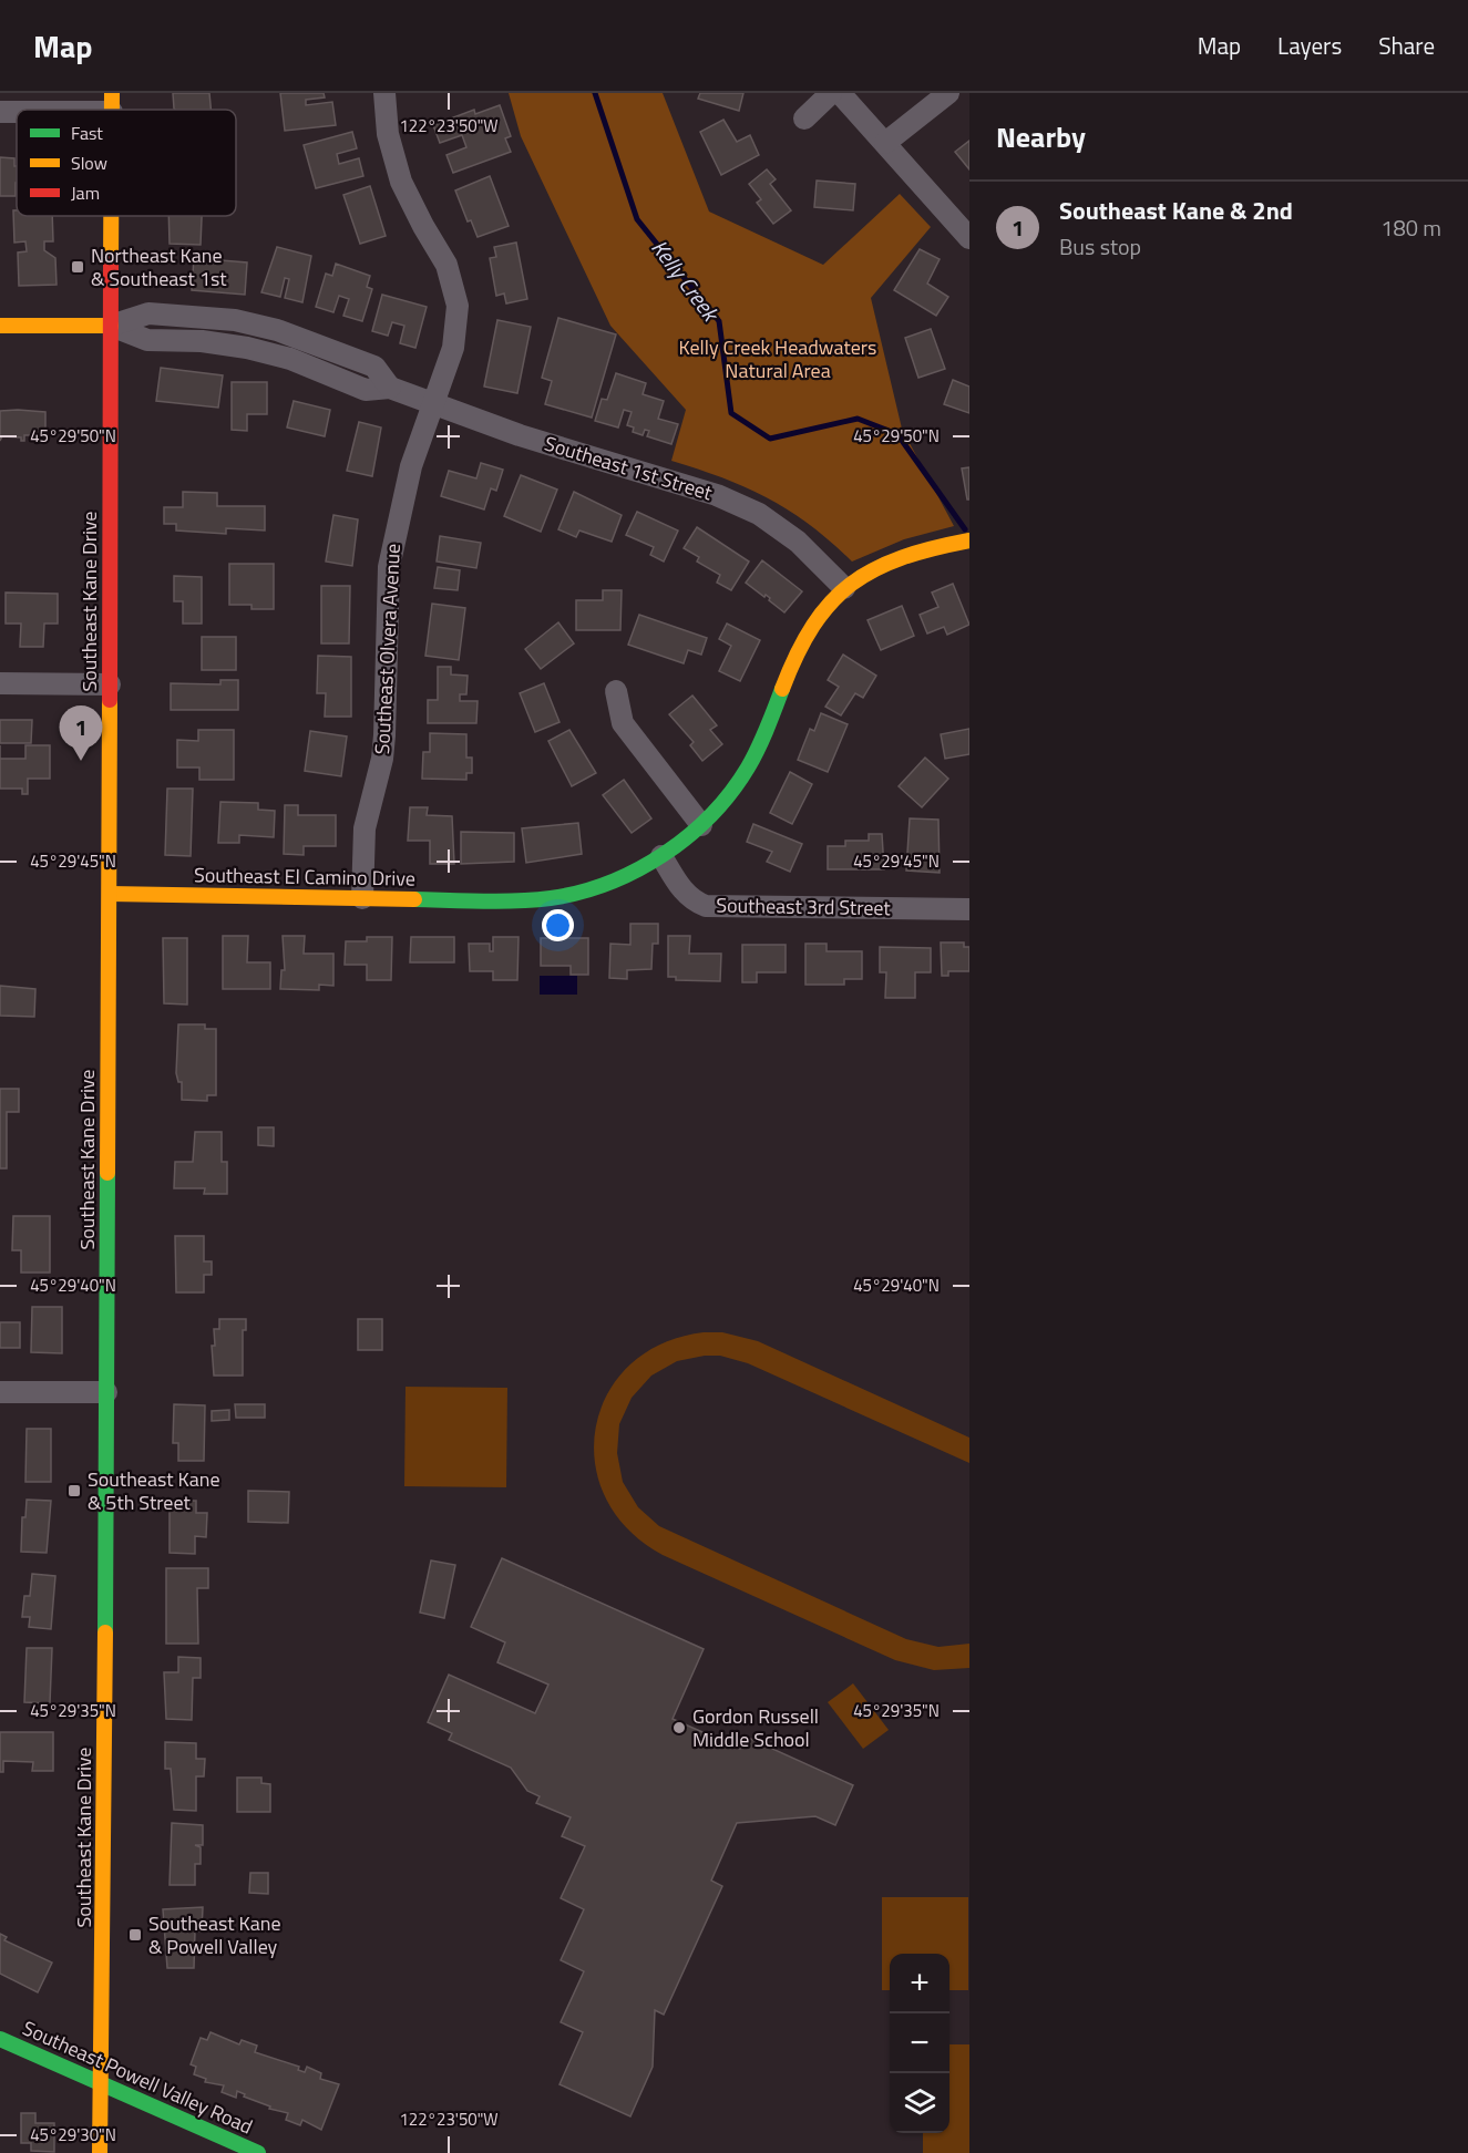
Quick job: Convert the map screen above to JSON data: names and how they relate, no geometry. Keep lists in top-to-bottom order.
{
  "streets": {
    "main road": [
      "Southeast 1st Street",
      "Southeast Kane Drive",
      "Southeast El Camino Drive",
      "Southeast Powell Valley Road"
    ],
    "street": ["Southeast Olvera Avenue", "Southeast 3rd Street"]
  },
  "crossings": [
    ["Southeast 1st Street", "Southeast Kane Drive"],
    ["Southeast 1st Street", "Southeast Olvera Avenue"],
    ["Southeast 1st Street", "Southeast El Camino Drive"],
    ["Southeast Kane Drive", "Southeast El Camino Drive"],
    ["Southeast Kane Drive", "Southeast Powell Valley Road"],
    ["Southeast Olvera Avenue", "Southeast El Camino Drive"],
    ["Southeast El Camino Drive", "Southeast 3rd Street"]
  ],
  "water": ["Kelly Creek"],
  "parks": ["Kelly Creek Headwaters Natural Area"],
  "places": {
    "transit": ["Northeast Kane & Southeast 1st", "Southeast Kane & 5th Street", "Southeast Kane & Powell Valley"],
    "other": ["Gordon Russell Middle School"]
  },
  "legend": ["Fast", "Slow", "Jam"],
  "page": {
    "header": "Map",
    "nav": ["Map", "Layers", "Share"],
    "heading": "Nearby",
    "list": [
      {
        "mark": "1",
        "name": "Southeast Kane & 2nd",
        "note": "Bus stop",
        "value": "180 m"
      }
    ],
    "pins": "1",
    "map_buttons": ["+", "−"]
  },
  "coordinates": [
    "122°23'50\"W",
    "45°29'50\"N",
    "45°29'45\"N",
    "45°29'40\"N",
    "45°29'35\"N",
    "45°29'30\"N"
  ]
}
